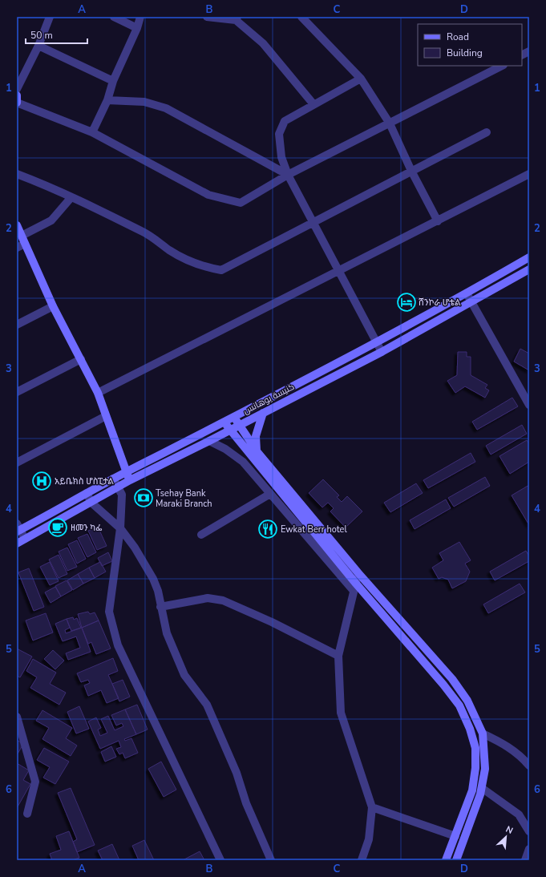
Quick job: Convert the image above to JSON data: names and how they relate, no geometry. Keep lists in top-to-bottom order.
{
  "streets": {
    "street": ["كنيسة يوهانس"]
  },
  "places": {
    "hotel": ["ሸንኮራ ሆቴል"],
    "hospital": ["አይቤክስ ሆስፒታል"],
    "bank": ["Tsehay Bank Maraki Branch"],
    "cafe": ["ዘመን ካፌ"],
    "restaurant": ["Ewkat Berr hotel"]
  },
  "legend": ["Road", "Building"],
  "scale_bar": "50 m",
  "north": "top right",
  "grid": {
    "columns": [
      "A",
      "B",
      "C",
      "D"
    ],
    "rows": [
      "1",
      "2",
      "3",
      "4",
      "5",
      "6"
    ]
  }
}
